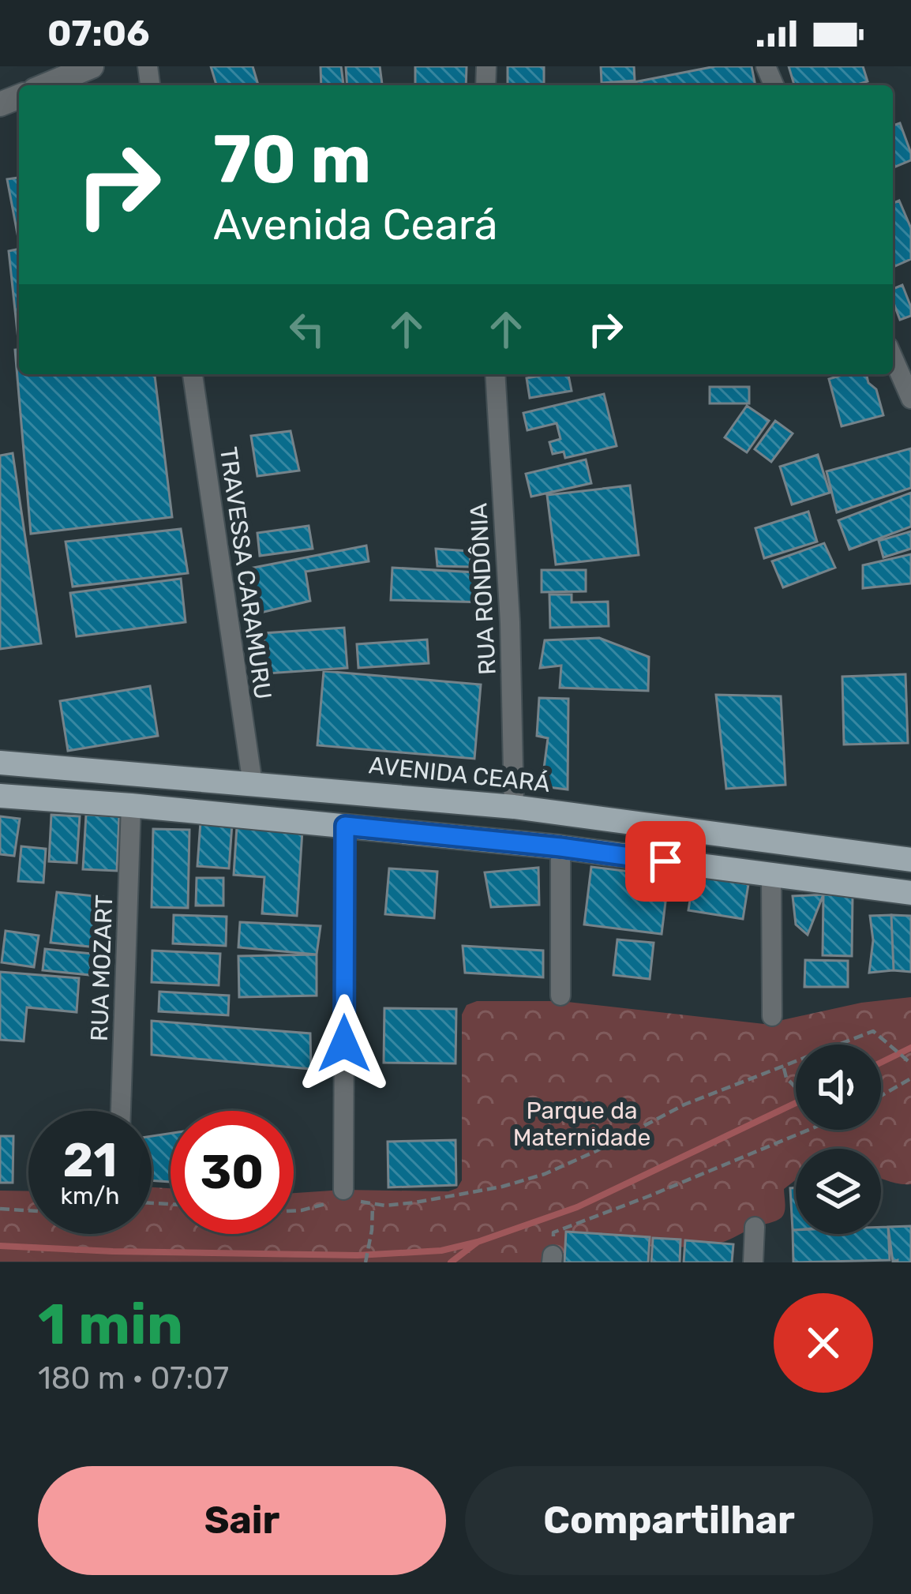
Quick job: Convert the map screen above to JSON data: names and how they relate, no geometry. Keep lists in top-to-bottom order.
{
  "streets": {
    "main road": ["AVENIDA CEARÁ"],
    "street": ["TRAVESSA CARAMURU", "RUA RONDÔNIA", "RUA MOZART"]
  },
  "crossings": [
    ["TRAVESSA CARAMURU", "AVENIDA CEARÁ"],
    ["RUA RONDÔNIA", "AVENIDA CEARÁ"]
  ],
  "parks": ["Parque da Maternidade"],
  "page": {
    "status": "07:06",
    "turn": ["70 m", "Avenida Ceará"],
    "speed": "21 km/h",
    "limit": "30",
    "heading": ["1 min", "180 m · 07:07"],
    "buttons": ["Sair", "Compartilhar"]
  }
}
